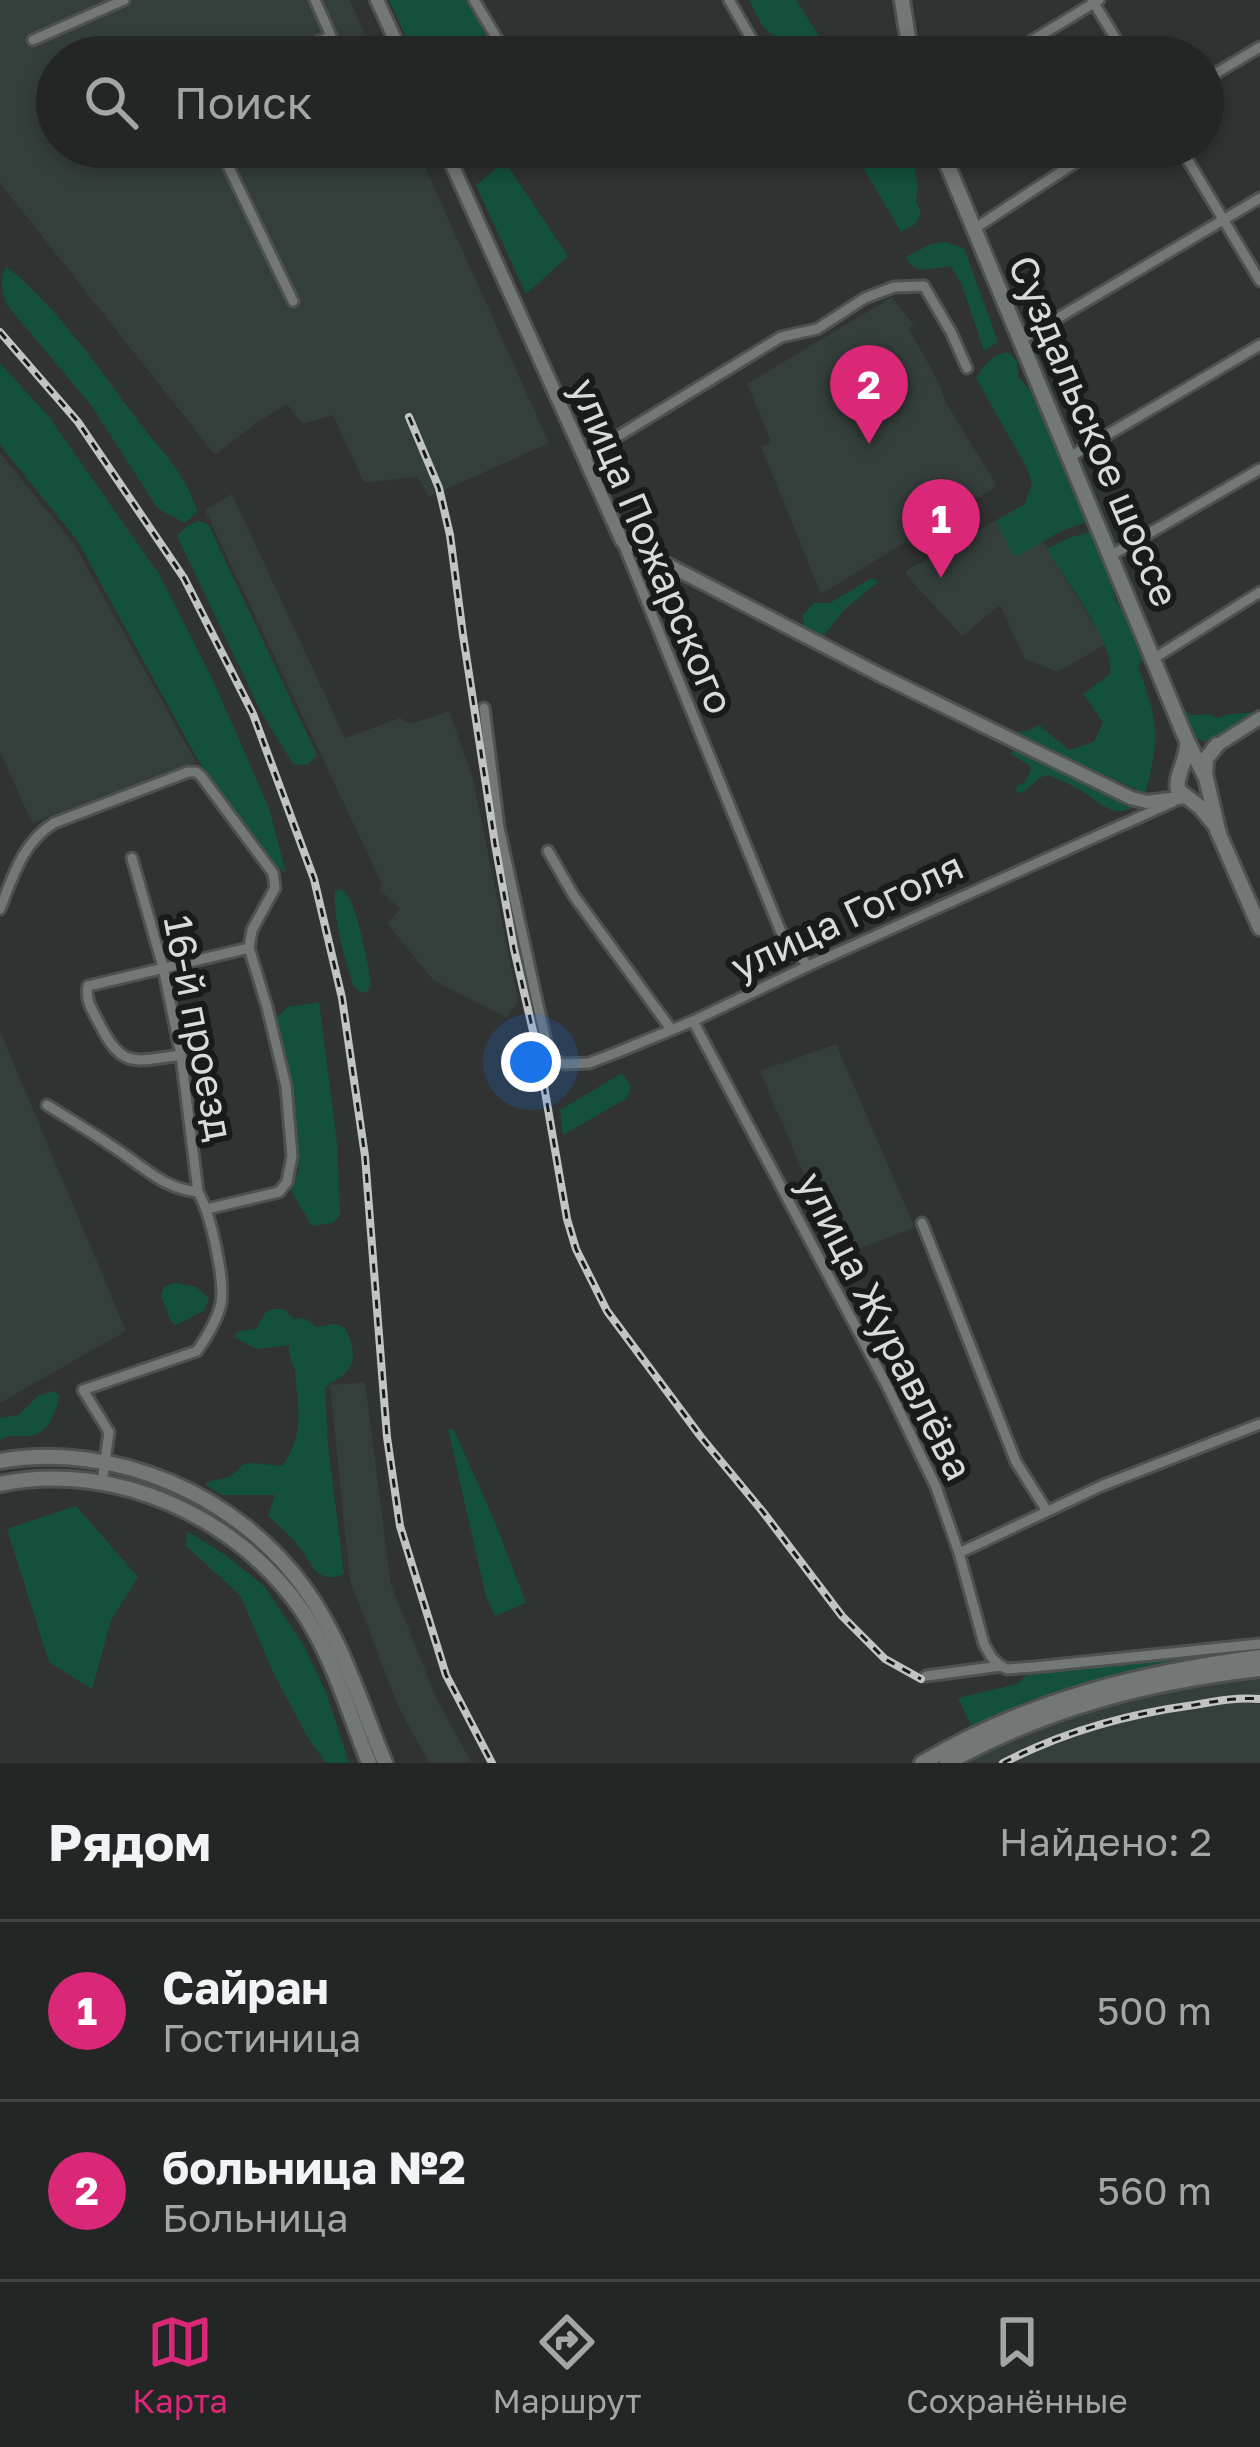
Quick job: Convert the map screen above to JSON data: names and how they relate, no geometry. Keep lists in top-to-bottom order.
{
  "streets": {
    "main road": ["Суздальское шоссе"],
    "street": [
      "улица Пожарского",
      "улица Гоголя",
      "16-й проезд",
      "улица Журавлёва"
    ]
  },
  "crossings": [
    ["улица Пожарского", "улица Гоголя"],
    ["улица Гоголя", "улица Журавлёва"]
  ],
  "page": {
    "search": "Поиск",
    "pins": ["2", "1"],
    "heading": ["Рядом", "Найдено: 2"],
    "list": [
      {
        "mark": "1",
        "name": "Сайран",
        "note": "Гостиница",
        "value": "500 m"
      },
      {
        "mark": "2",
        "name": "больница №2",
        "note": "Больница",
        "value": "560 m"
      }
    ],
    "nav": ["Карта", "Маршрут", "Сохранённые"]
  }
}
